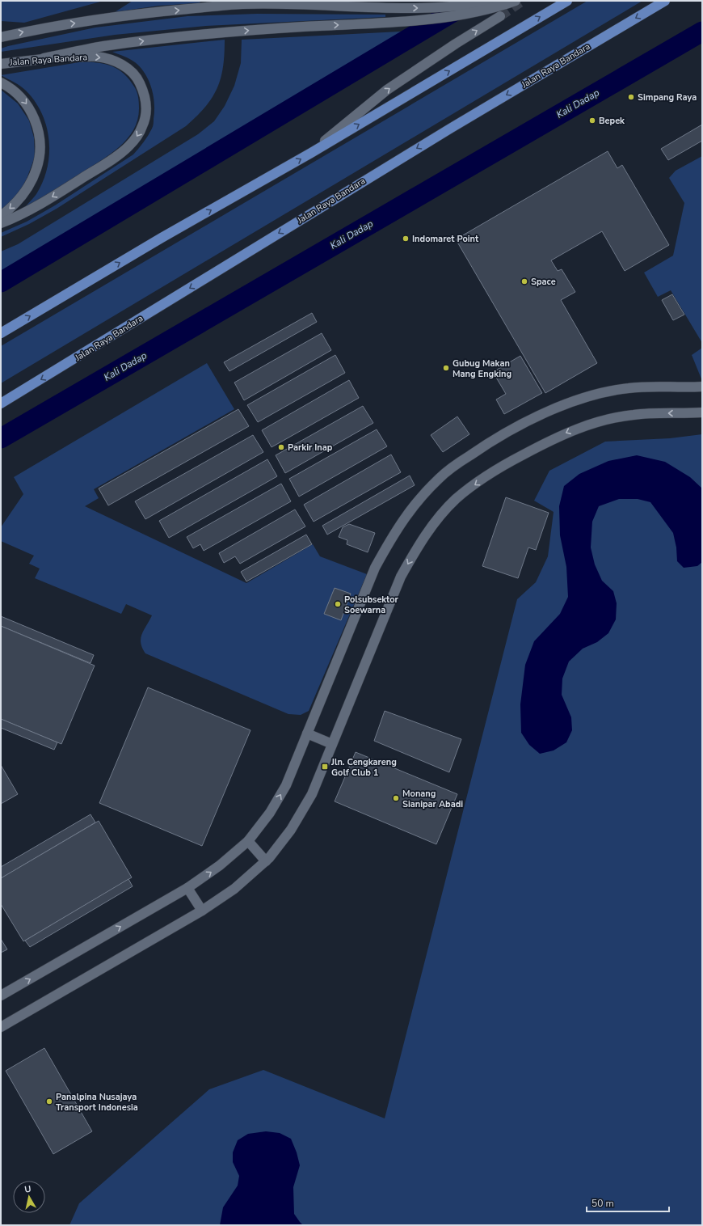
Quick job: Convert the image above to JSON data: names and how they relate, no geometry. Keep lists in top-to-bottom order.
{
  "streets": {
    "main road": ["Jalan Raya Bandara"]
  },
  "water": ["Kali Dadap"],
  "places": {
    "other": [
      "Simpang Raya",
      "Bepek",
      "Indomaret Point",
      "Space",
      "Gubug Makan Mang Engking",
      "Parkir Inap",
      "Polsubsektor Soewarna",
      "Monang Sianipar Abadi",
      "Panalpina Nusajaya Transport Indonesia"
    ],
    "transit": ["Jln. Cengkareng Golf Club 1"]
  },
  "scale_bar": "50 m",
  "north": "top"
}
